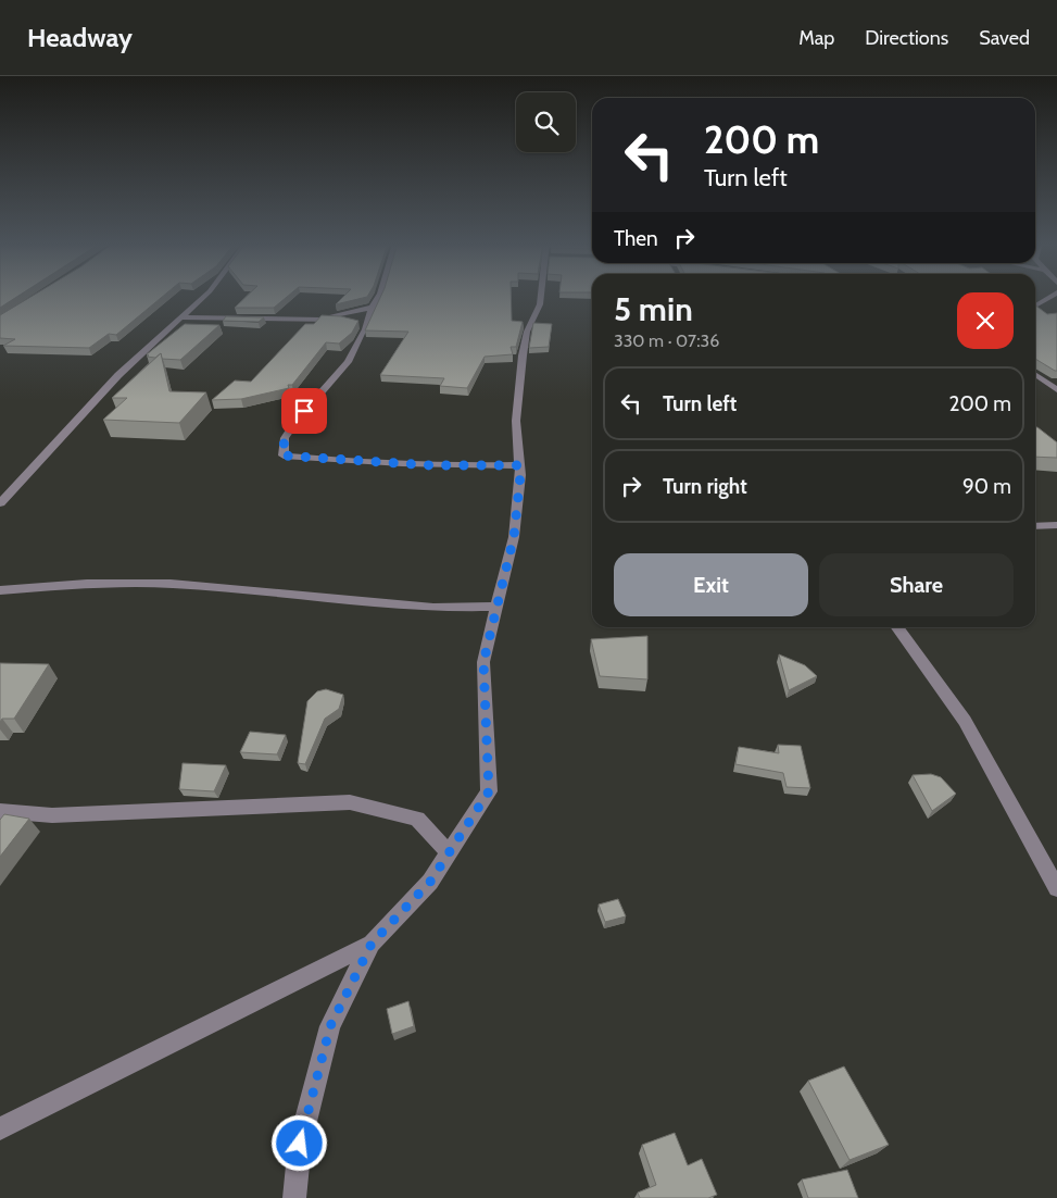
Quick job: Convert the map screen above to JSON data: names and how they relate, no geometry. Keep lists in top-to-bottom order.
{
  "page": {
    "header": "Headway",
    "nav": ["Map", "Directions", "Saved"],
    "turn": ["200 m", "Turn left"],
    "then": "Then",
    "heading": ["5 min", "330 m · 07:36"],
    "list": [
      {
        "name": "Turn left",
        "value": "200 m"
      },
      {
        "name": "Turn right",
        "value": "90 m"
      }
    ],
    "buttons": ["Exit", "Share"]
  }
}
